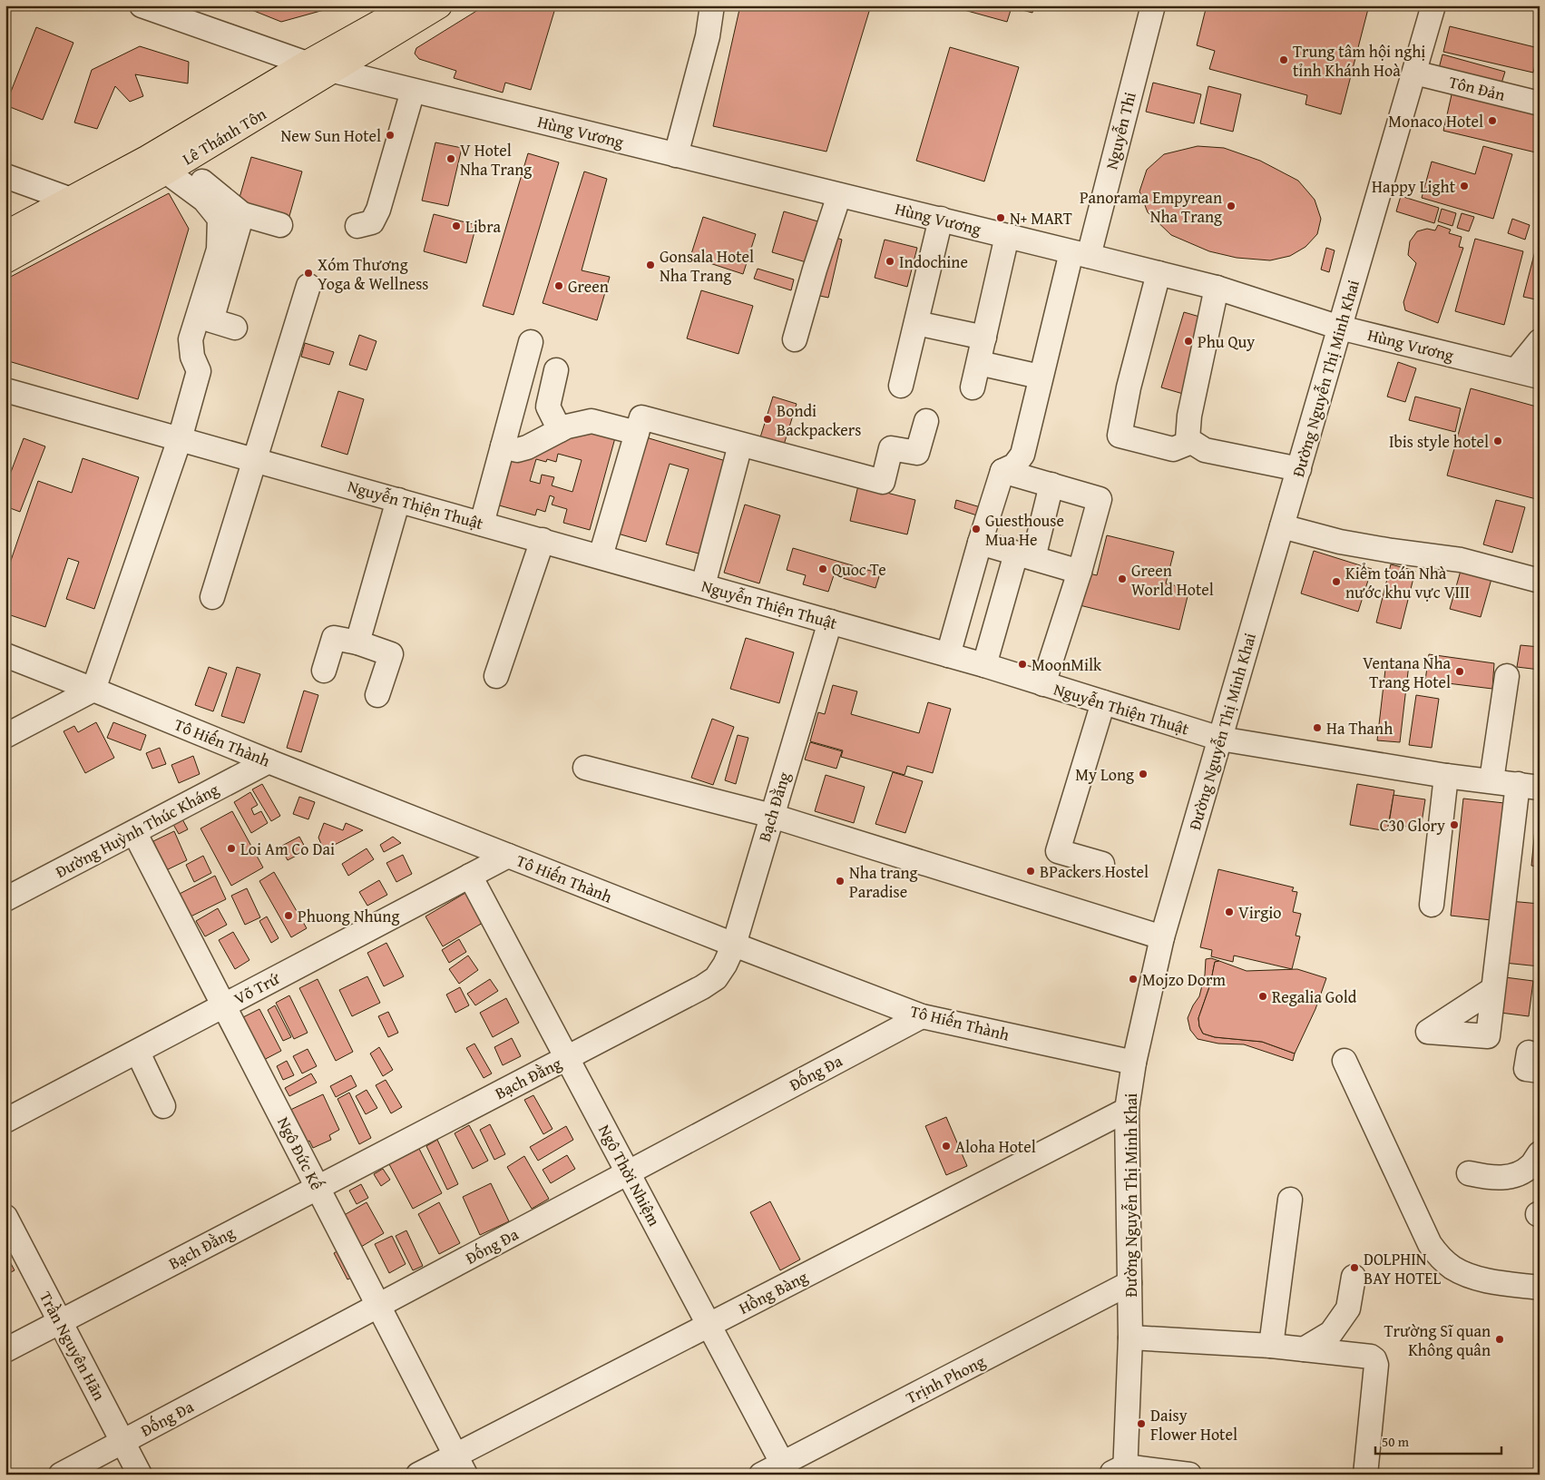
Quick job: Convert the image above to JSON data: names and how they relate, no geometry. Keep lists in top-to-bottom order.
{
  "streets": {
    "main road": ["Lê Thánh Tôn"],
    "street": [
      "Tôn Đản",
      "Nguyễn Thi",
      "Hùng Vương",
      "Đường Nguyễn Thị Minh Khai",
      "Nguyễn Thiện Thuật",
      "Tô Hiến Thành",
      "Bạch Đằng",
      "Đường Huỳnh Thúc Kháng",
      "Võ Trứ",
      "Đống Đa",
      "Ngô Đức Kế",
      "Ngô Thời Nhiệm",
      "Hồng Bàng",
      "Trần Nguyên Hãn",
      "Trịnh Phong"
    ]
  },
  "crossings": [
    ["Tôn Đản", "Đường Nguyễn Thị Minh Khai"],
    ["Nguyễn Thi", "Hùng Vương"],
    ["Hùng Vương", "Lê Thánh Tôn"],
    ["Hùng Vương", "Đường Nguyễn Thị Minh Khai"],
    ["Đường Nguyễn Thị Minh Khai", "Nguyễn Thiện Thuật"],
    ["Đường Nguyễn Thị Minh Khai", "Tô Hiến Thành"],
    ["Đường Nguyễn Thị Minh Khai", "Hồng Bàng"],
    ["Đường Nguyễn Thị Minh Khai", "Trịnh Phong"],
    ["Nguyễn Thiện Thuật", "Bạch Đằng"],
    ["Tô Hiến Thành", "Bạch Đằng"],
    ["Tô Hiến Thành", "Đường Huỳnh Thúc Kháng"],
    ["Tô Hiến Thành", "Võ Trứ"],
    ["Tô Hiến Thành", "Đống Đa"],
    ["Bạch Đằng", "Ngô Đức Kế"],
    ["Bạch Đằng", "Ngô Thời Nhiệm"],
    ["Bạch Đằng", "Trần Nguyên Hãn"],
    ["Đường Huỳnh Thúc Kháng", "Ngô Đức Kế"],
    ["Võ Trứ", "Ngô Đức Kế"],
    ["Võ Trứ", "Ngô Thời Nhiệm"],
    ["Đống Đa", "Ngô Đức Kế"],
    ["Đống Đa", "Ngô Thời Nhiệm"],
    ["Đống Đa", "Trần Nguyên Hãn"],
    ["Ngô Đức Kế", "Hồng Bàng"],
    ["Ngô Thời Nhiệm", "Hồng Bàng"],
    ["Ngô Thời Nhiệm", "Trịnh Phong"]
  ],
  "places": [
    "Trung tâm hội nghị tỉnh Khánh Hoà",
    "Monaco Hotel",
    "New Sun Hotel",
    "V Hotel Nha Trang",
    "Happy Light",
    "Panorama Empyrean Nha Trang",
    "N+ MART",
    "Libra",
    "Indochine",
    "Gonsala Hotel Nha Trang",
    "Xóm Thương Yoga & Wellness",
    "Green",
    "Phu Quy",
    "Bondi Backpackers",
    "Ibis style hotel",
    "Guesthouse Mua He",
    "Quoc Te",
    "Green World Hotel",
    "Kiểm toán Nhà nước khu vực VIII",
    "MoonMilk",
    "Ventana Nha Trang Hotel",
    "Ha Thanh",
    "My Long",
    "C30 Glory",
    "Loi Am Co Dai",
    "BPackers Hostel",
    "Nha trang Paradise",
    "Virgio",
    "Phuong Nhung",
    "Mojzo Dorm",
    "Regalia Gold",
    "Aloha Hotel",
    "DOLPHIN BAY HOTEL",
    "Trường Sĩ quan Không quân",
    "Daisy Flower Hotel"
  ],
  "scale_bar": "50 m"
}
